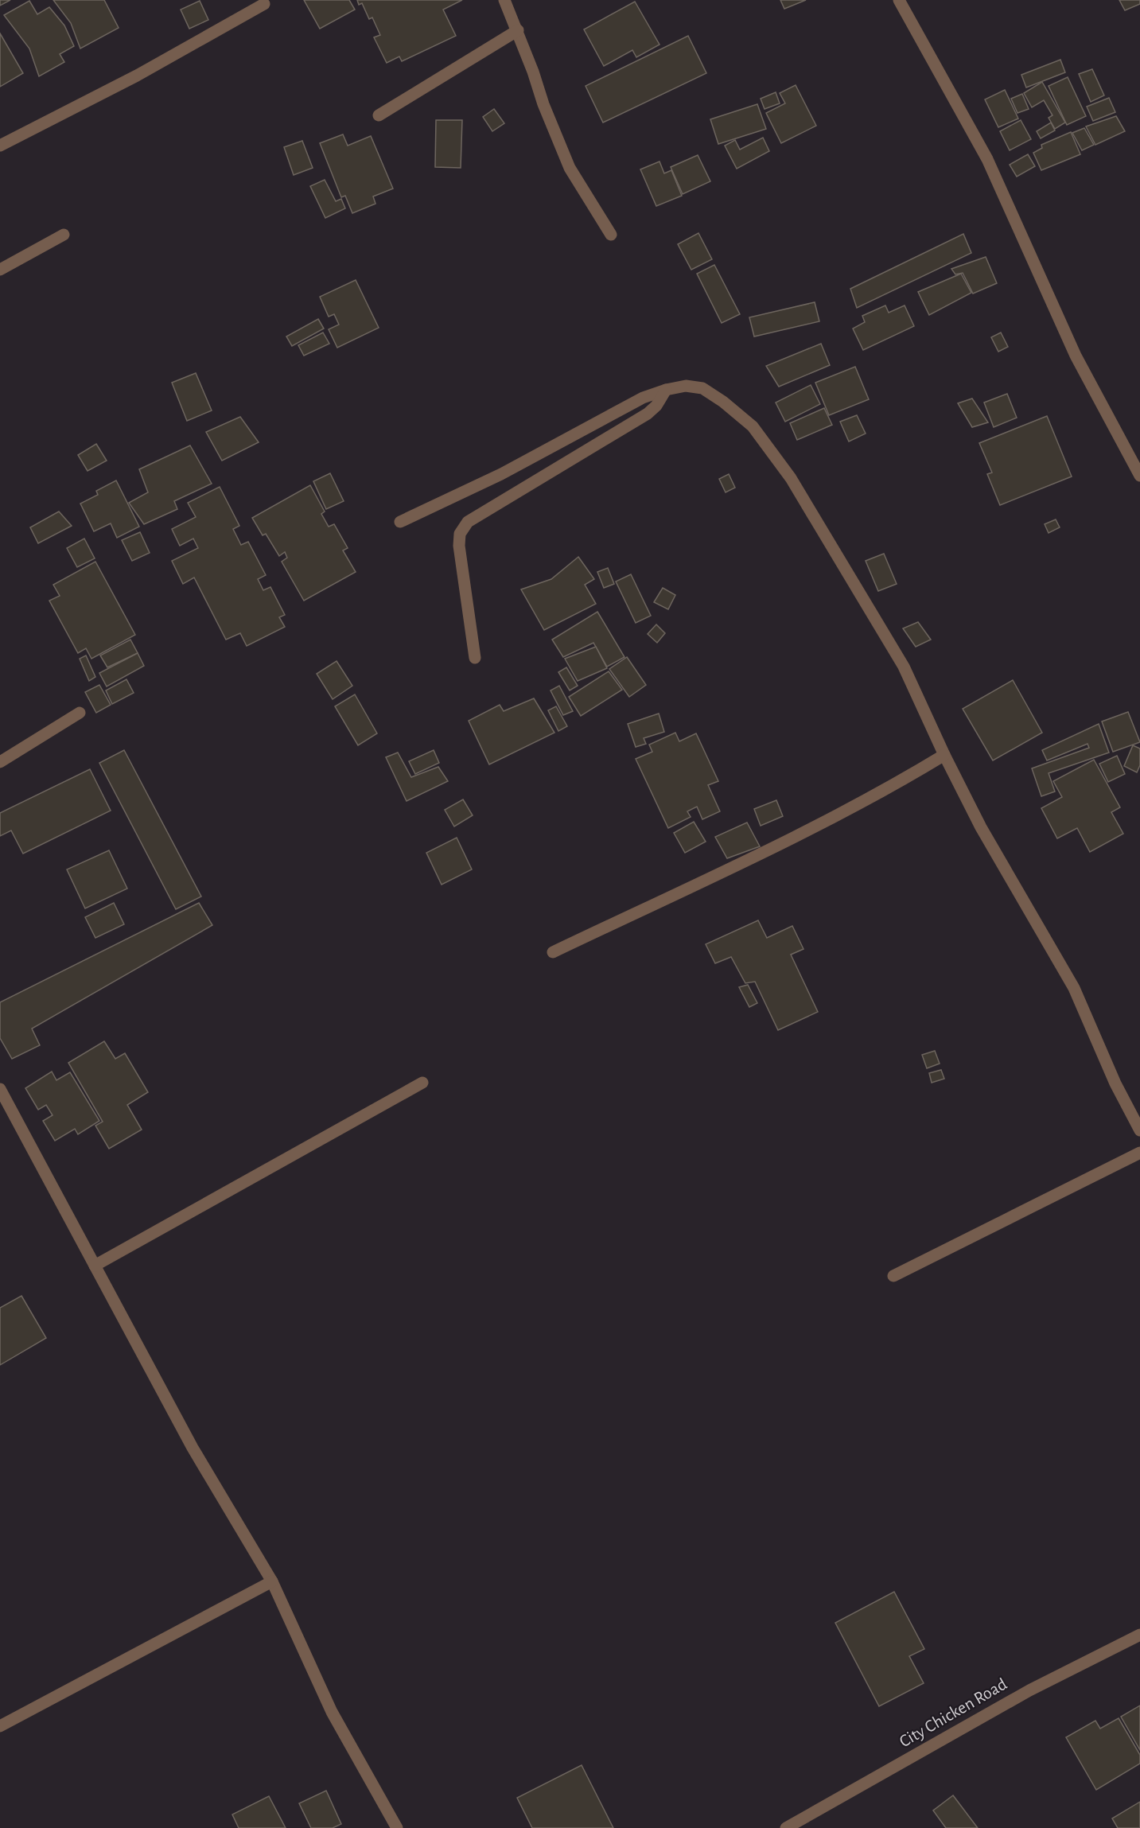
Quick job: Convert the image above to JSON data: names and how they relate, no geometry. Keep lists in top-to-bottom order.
{
  "streets": {
    "street": ["City Chicken Road"]
  }
}
